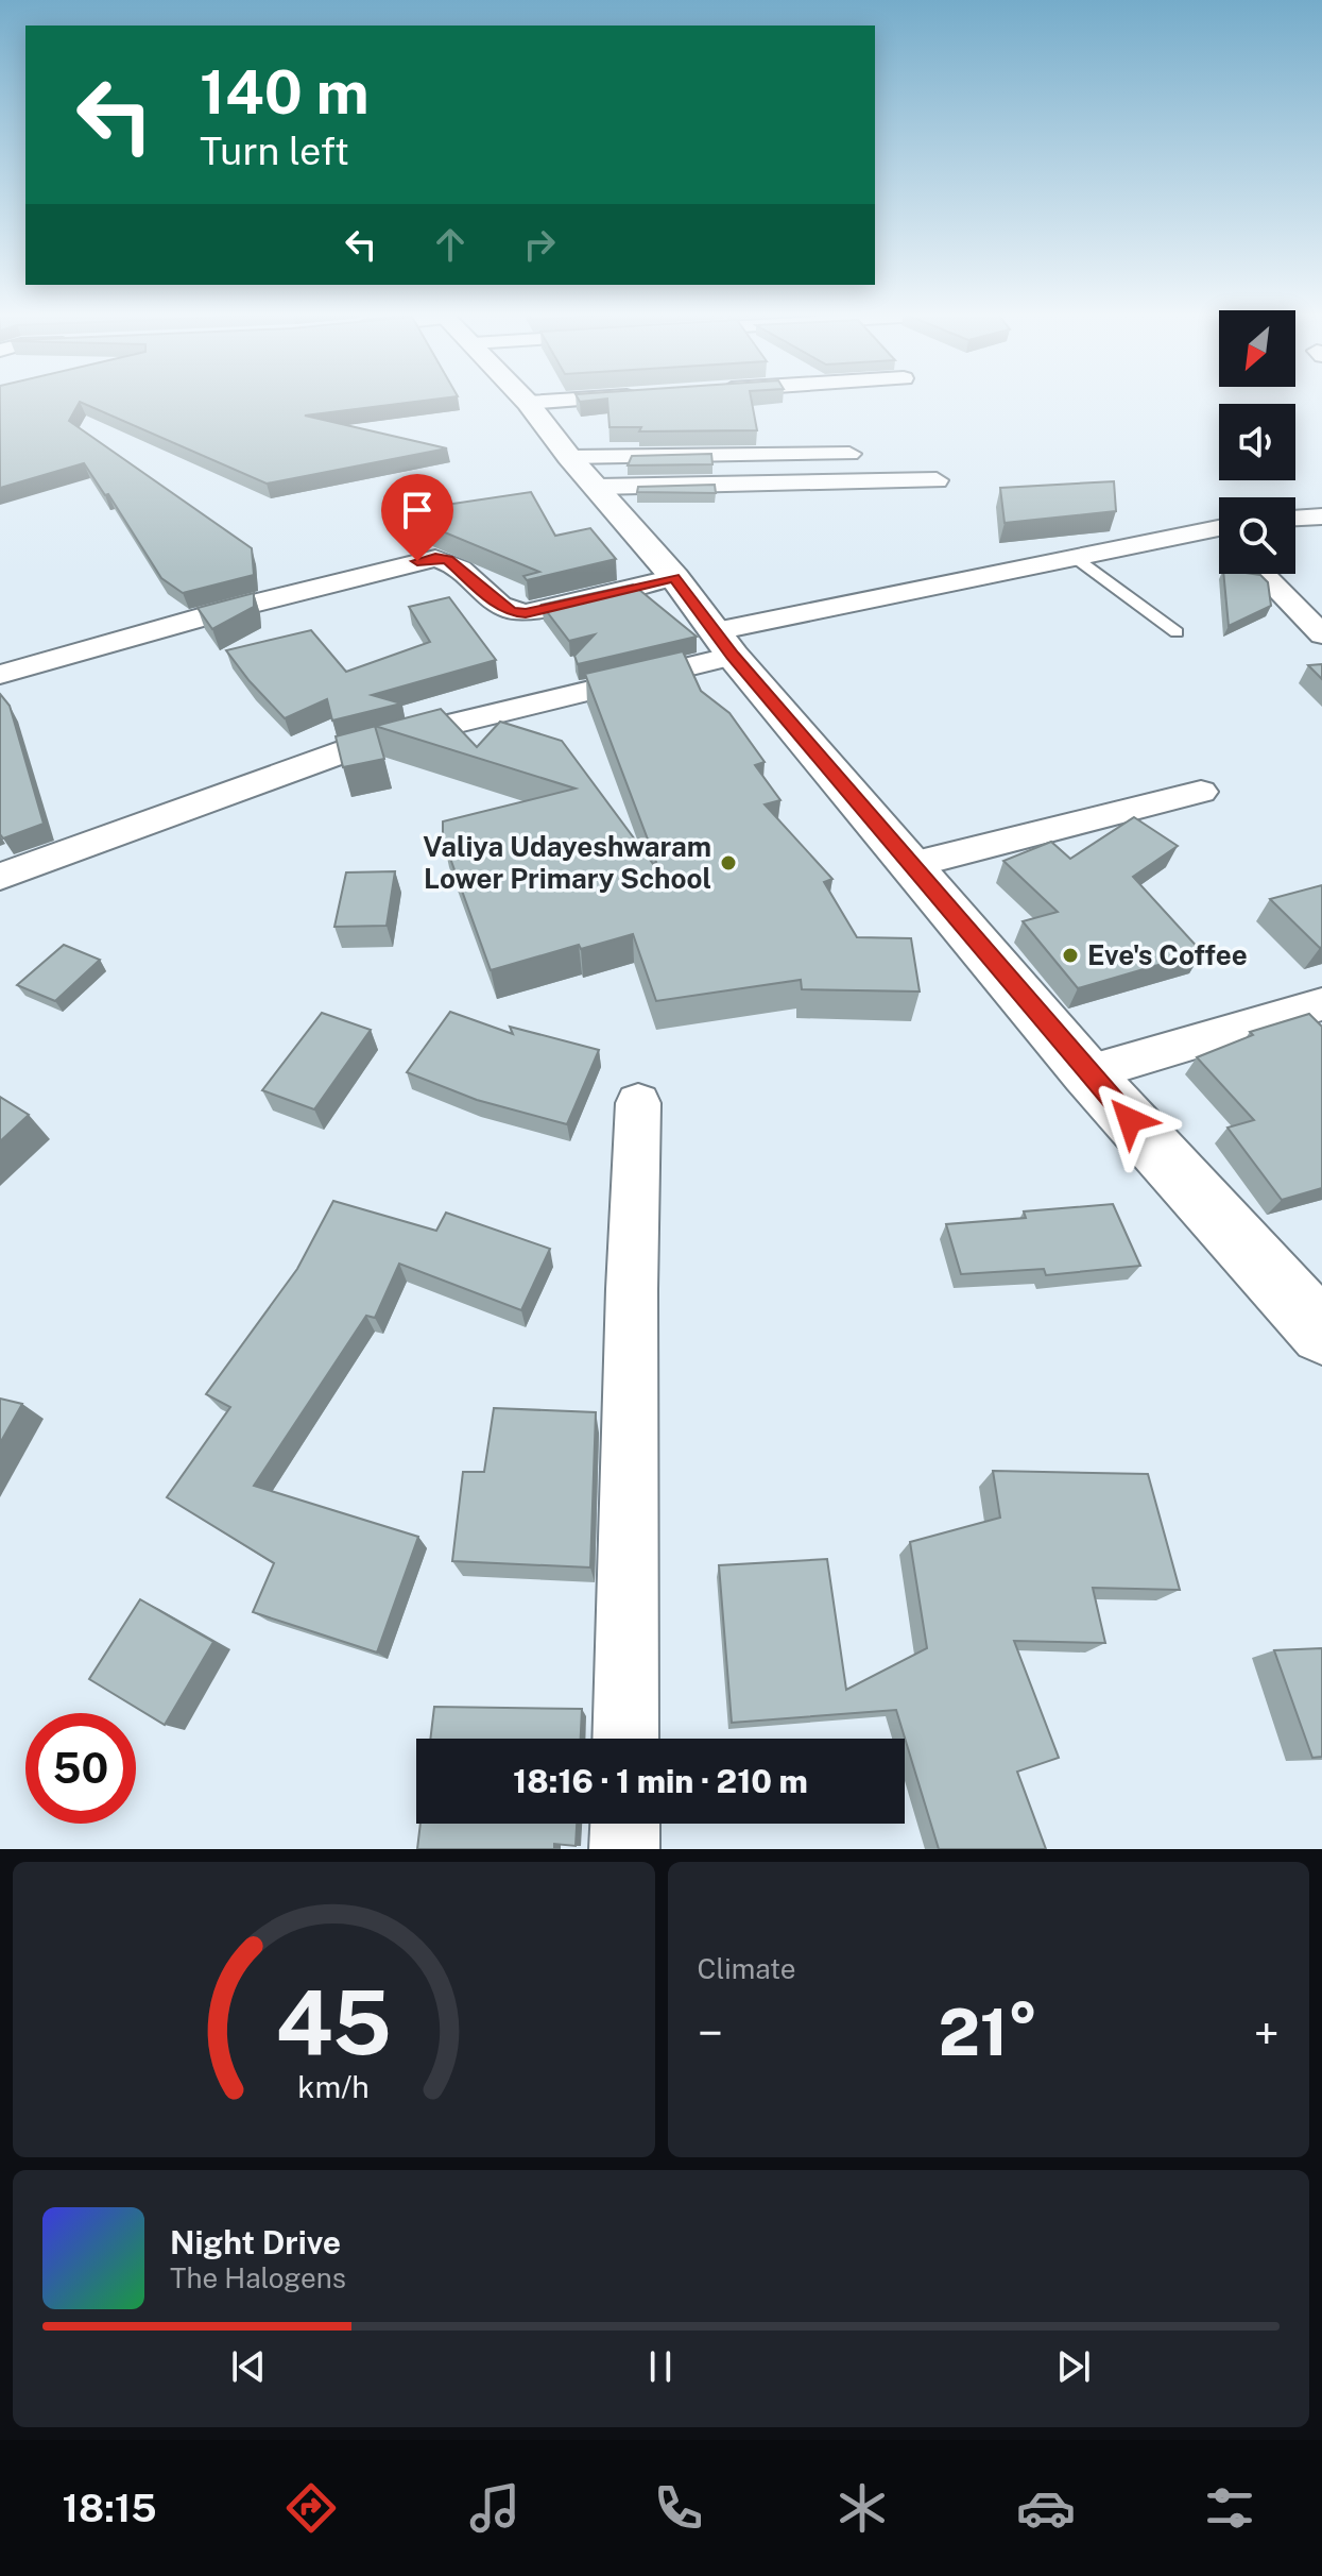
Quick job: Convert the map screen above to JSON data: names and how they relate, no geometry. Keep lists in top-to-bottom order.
{
  "places": ["Valiya Udayeshwaram Lower Primary School", "Eve's Coffee"],
  "north": "bottom left",
  "page": {
    "turn": ["140 m", "Turn left"],
    "limit": "50",
    "trip": "18:16 · 1 min · 210 m",
    "tile": "Climate",
    "heat": ["−", "21°", "+"],
    "song": ["Night Drive", "The Halogens"],
    "tabs": "18:15",
    "gauge": ["45", "km/h"]
  }
}
